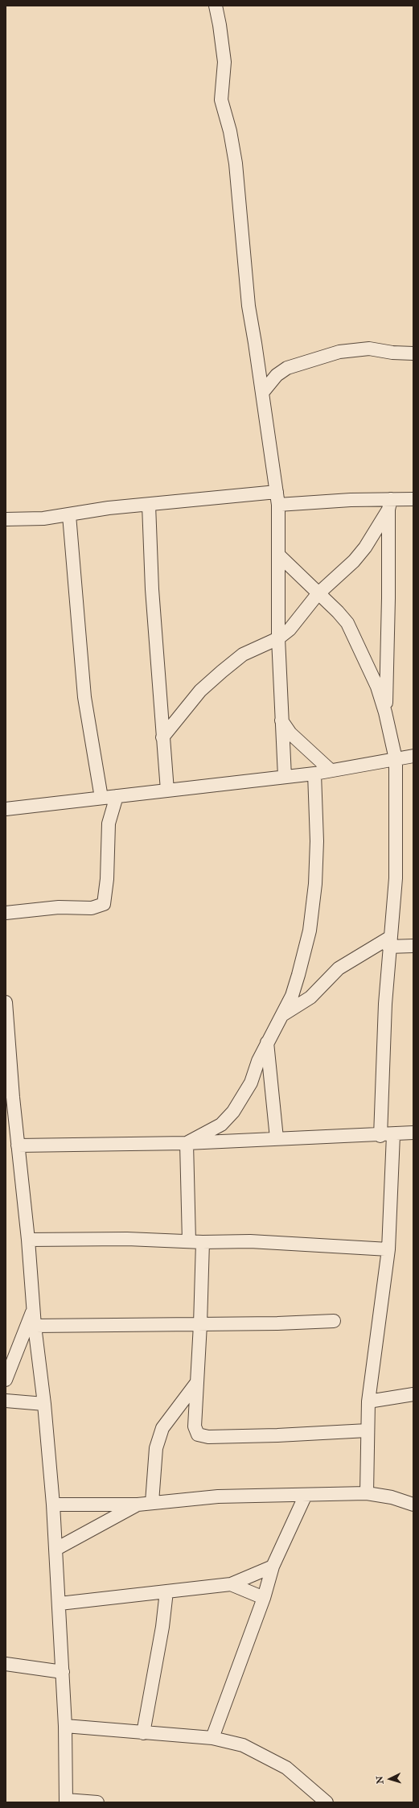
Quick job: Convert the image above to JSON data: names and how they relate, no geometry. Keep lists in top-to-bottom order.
{
  "north": "left"
}
